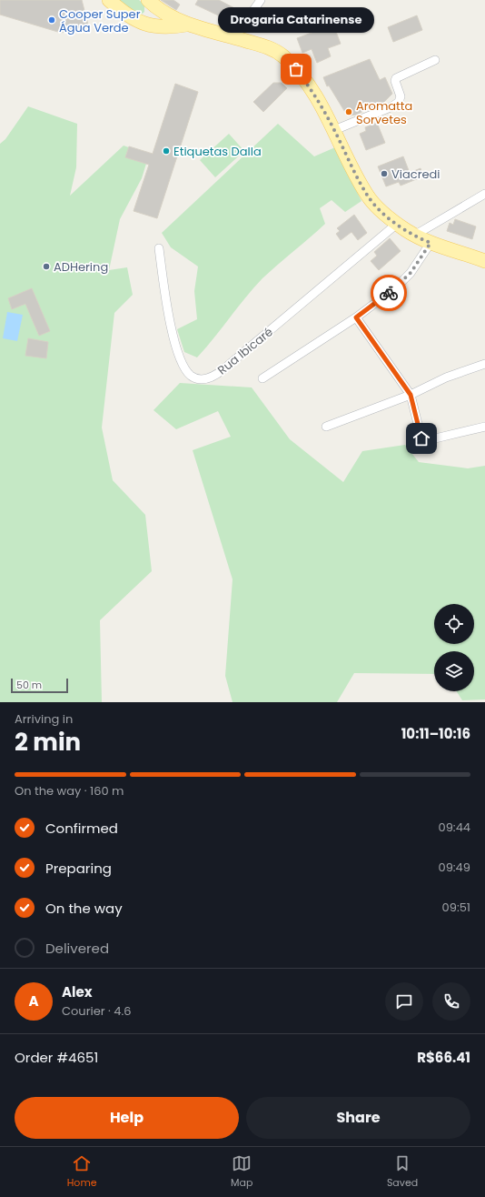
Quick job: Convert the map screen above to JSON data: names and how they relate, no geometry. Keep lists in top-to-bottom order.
{
  "streets": {
    "street": ["Rua Ibicaré"]
  },
  "places": [
    "Cooper Super Água Verde",
    "Drogaria Catarinense",
    "Aromatta Sorvetes",
    "Etiquetas Dalla",
    "Viacredi",
    "ADHering"
  ],
  "scale_bar": "50 m",
  "page": {
    "bubble": "Drogaria Catarinense",
    "scale": "50 m",
    "heading": ["2 min", "Arriving in", "10:11–10:16"],
    "panel": [
      "Alex",
      "Courier · 4.6",
      "Order #4651",
      "R$66.41"
    ],
    "bar": "On the way · 160 m",
    "list": [
      ["Confirmed", "09:44"],
      ["Preparing", "09:49"],
      ["On the way", "09:51"],
      "Delivered"
    ],
    "round": "A",
    "buttons": ["Help", "Share"],
    "tabs": ["Home", "Map", "Saved"]
  }
}
